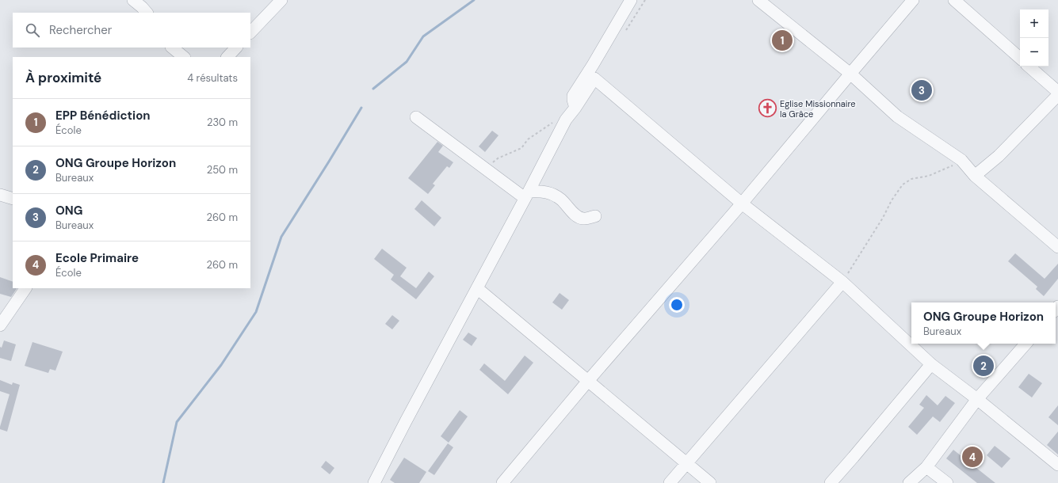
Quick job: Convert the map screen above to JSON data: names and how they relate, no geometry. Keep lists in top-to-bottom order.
{
  "places": {
    "church": ["Eglise Missionnaire la Grâce"]
  },
  "page": {
    "map_buttons": ["+", "−"],
    "search": "Rechercher",
    "pins": [
      "1",
      "3",
      "2",
      "4"
    ],
    "heading": ["À proximité", "4 résultats"],
    "list": [
      {
        "mark": "1",
        "name": "EPP Bénédiction",
        "note": "École",
        "value": "230 m"
      },
      {
        "mark": "2",
        "name": "ONG Groupe Horizon",
        "note": "Bureaux",
        "value": "250 m"
      },
      {
        "mark": "3",
        "name": "ONG",
        "note": "Bureaux",
        "value": "260 m"
      },
      {
        "mark": "4",
        "name": "Ecole Primaire",
        "note": "École",
        "value": "260 m"
      }
    ],
    "popup": ["ONG Groupe Horizon", "Bureaux"]
  }
}
